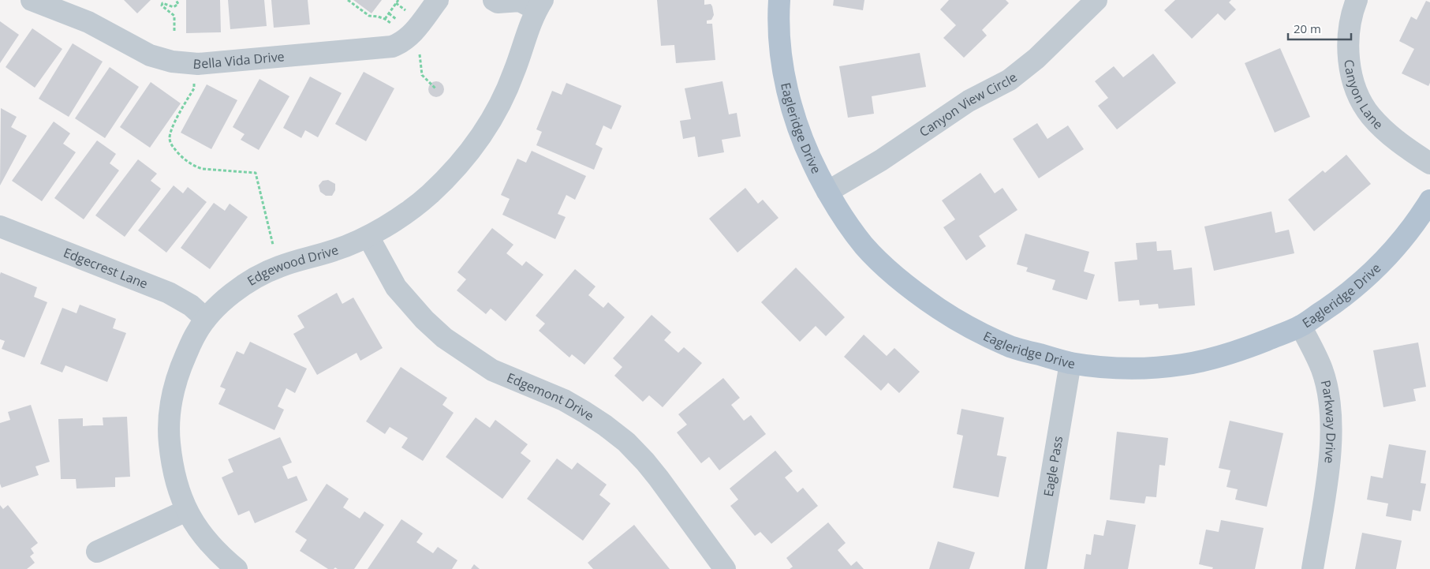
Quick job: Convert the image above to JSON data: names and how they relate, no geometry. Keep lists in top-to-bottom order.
{
  "streets": {
    "main road": ["Eagleridge Drive"],
    "street": [
      "Bella Vida Drive",
      "Canyon Lane",
      "Canyon View Circle",
      "Edgewood Drive",
      "Edgecrest Lane",
      "Edgemont Drive",
      "Parkway Drive",
      "Eagle Pass"
    ]
  },
  "crossings": [
    ["Canyon View Circle", "Eagleridge Drive"],
    ["Eagleridge Drive", "Parkway Drive"],
    ["Eagleridge Drive", "Eagle Pass"],
    ["Edgewood Drive", "Edgecrest Lane"],
    ["Edgewood Drive", "Edgemont Drive"]
  ],
  "scale_bar": "20 m"
}
